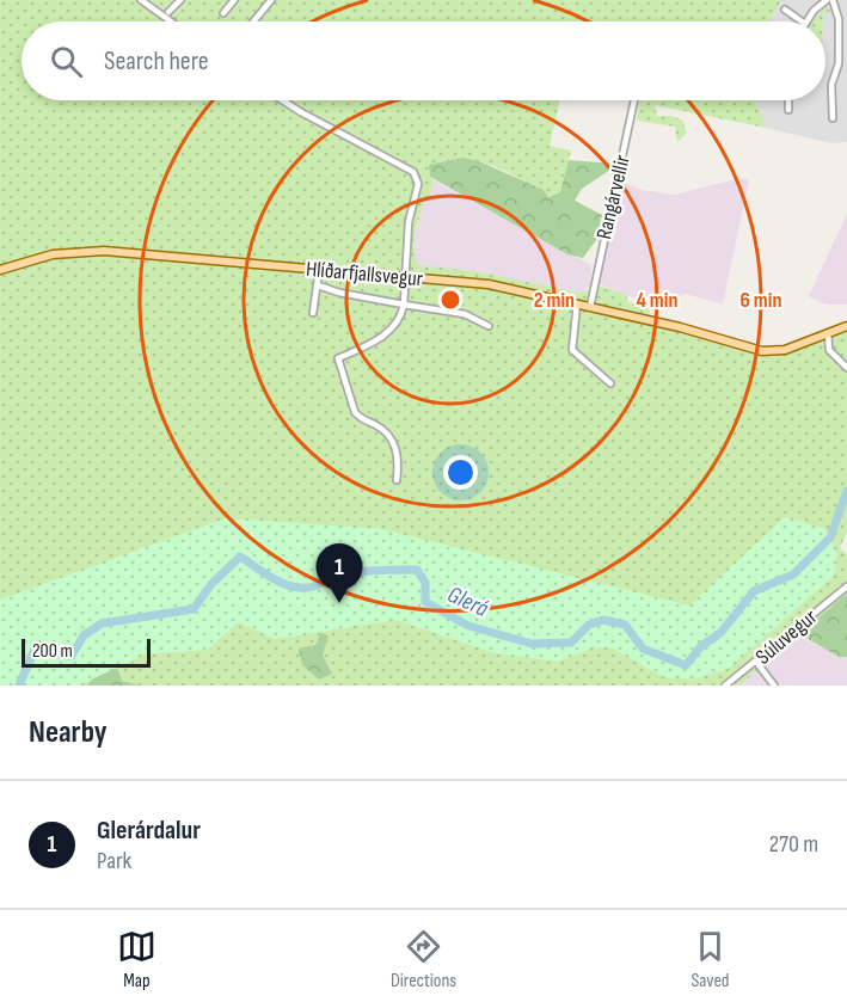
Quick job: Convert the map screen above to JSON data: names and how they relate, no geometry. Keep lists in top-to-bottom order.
{
  "streets": {
    "main road": ["Hlíðarfjallsvegur"],
    "street": ["Rangárvellir", "Súluvegur"]
  },
  "crossings": [
    ["Rangárvellir", "Hlíðarfjallsvegur"]
  ],
  "water": ["Glerá"],
  "scale_bar": "200 m",
  "page": {
    "search": "Search here",
    "pins": "1",
    "scale": "200 m",
    "heading": "Nearby",
    "list": [
      {
        "mark": "1",
        "name": "Glerárdalur",
        "note": "Park",
        "value": "270 m"
      }
    ],
    "nav": ["Map", "Directions", "Saved"]
  },
  "rings": ["2 min", "4 min", "6 min"]
}
